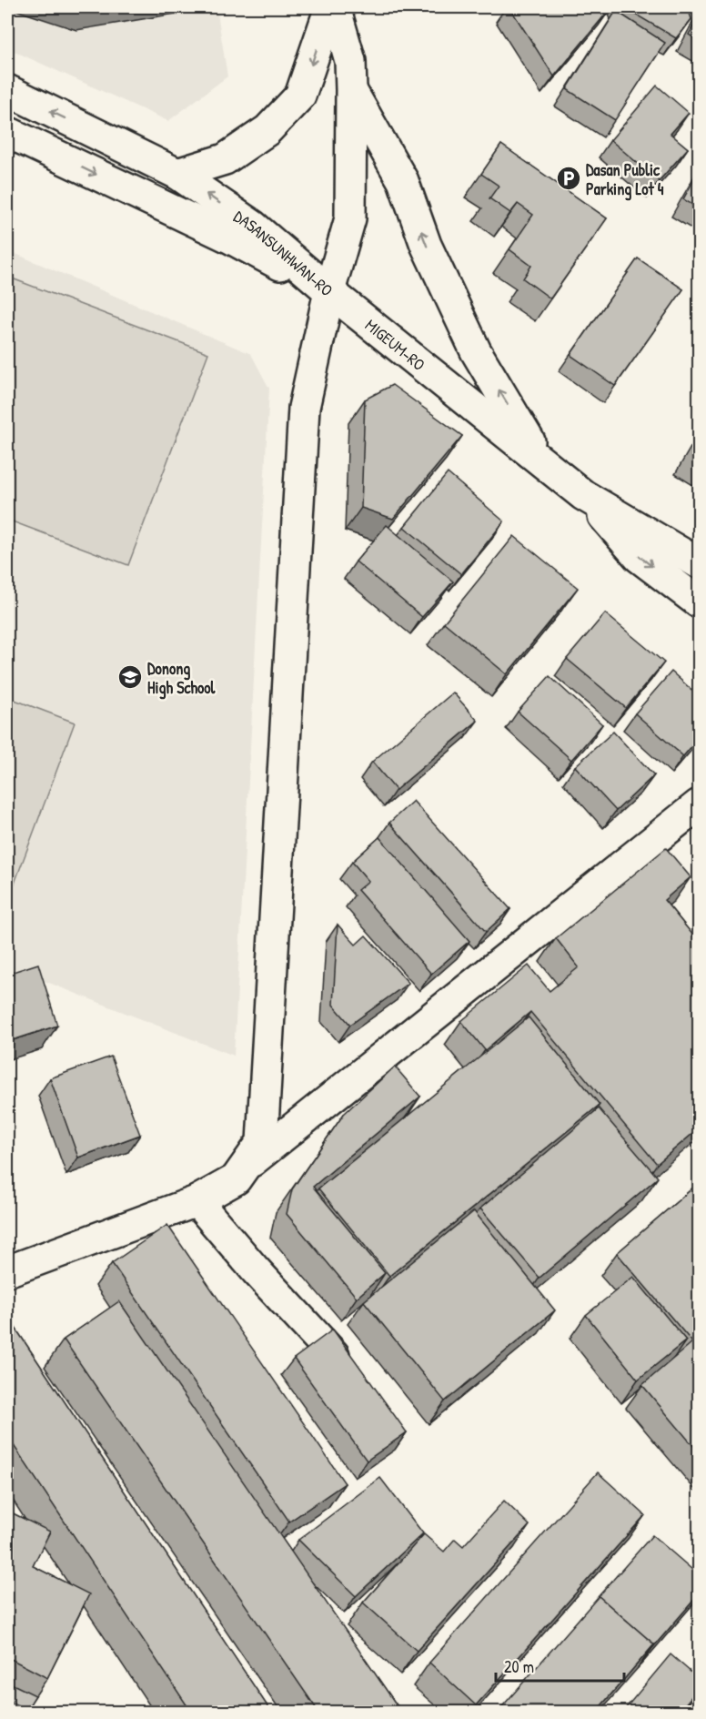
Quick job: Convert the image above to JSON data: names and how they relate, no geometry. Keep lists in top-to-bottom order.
{
  "streets": {
    "street": ["DASANSUNHWAN-RO", "MIGEUM-RO"]
  },
  "crossings": [
    ["DASANSUNHWAN-RO", "MIGEUM-RO"]
  ],
  "places": {
    "parking": ["Dasan Public Parking Lot 4"],
    "school or university": ["Donong High School"]
  },
  "scale_bar": "20 m"
}
